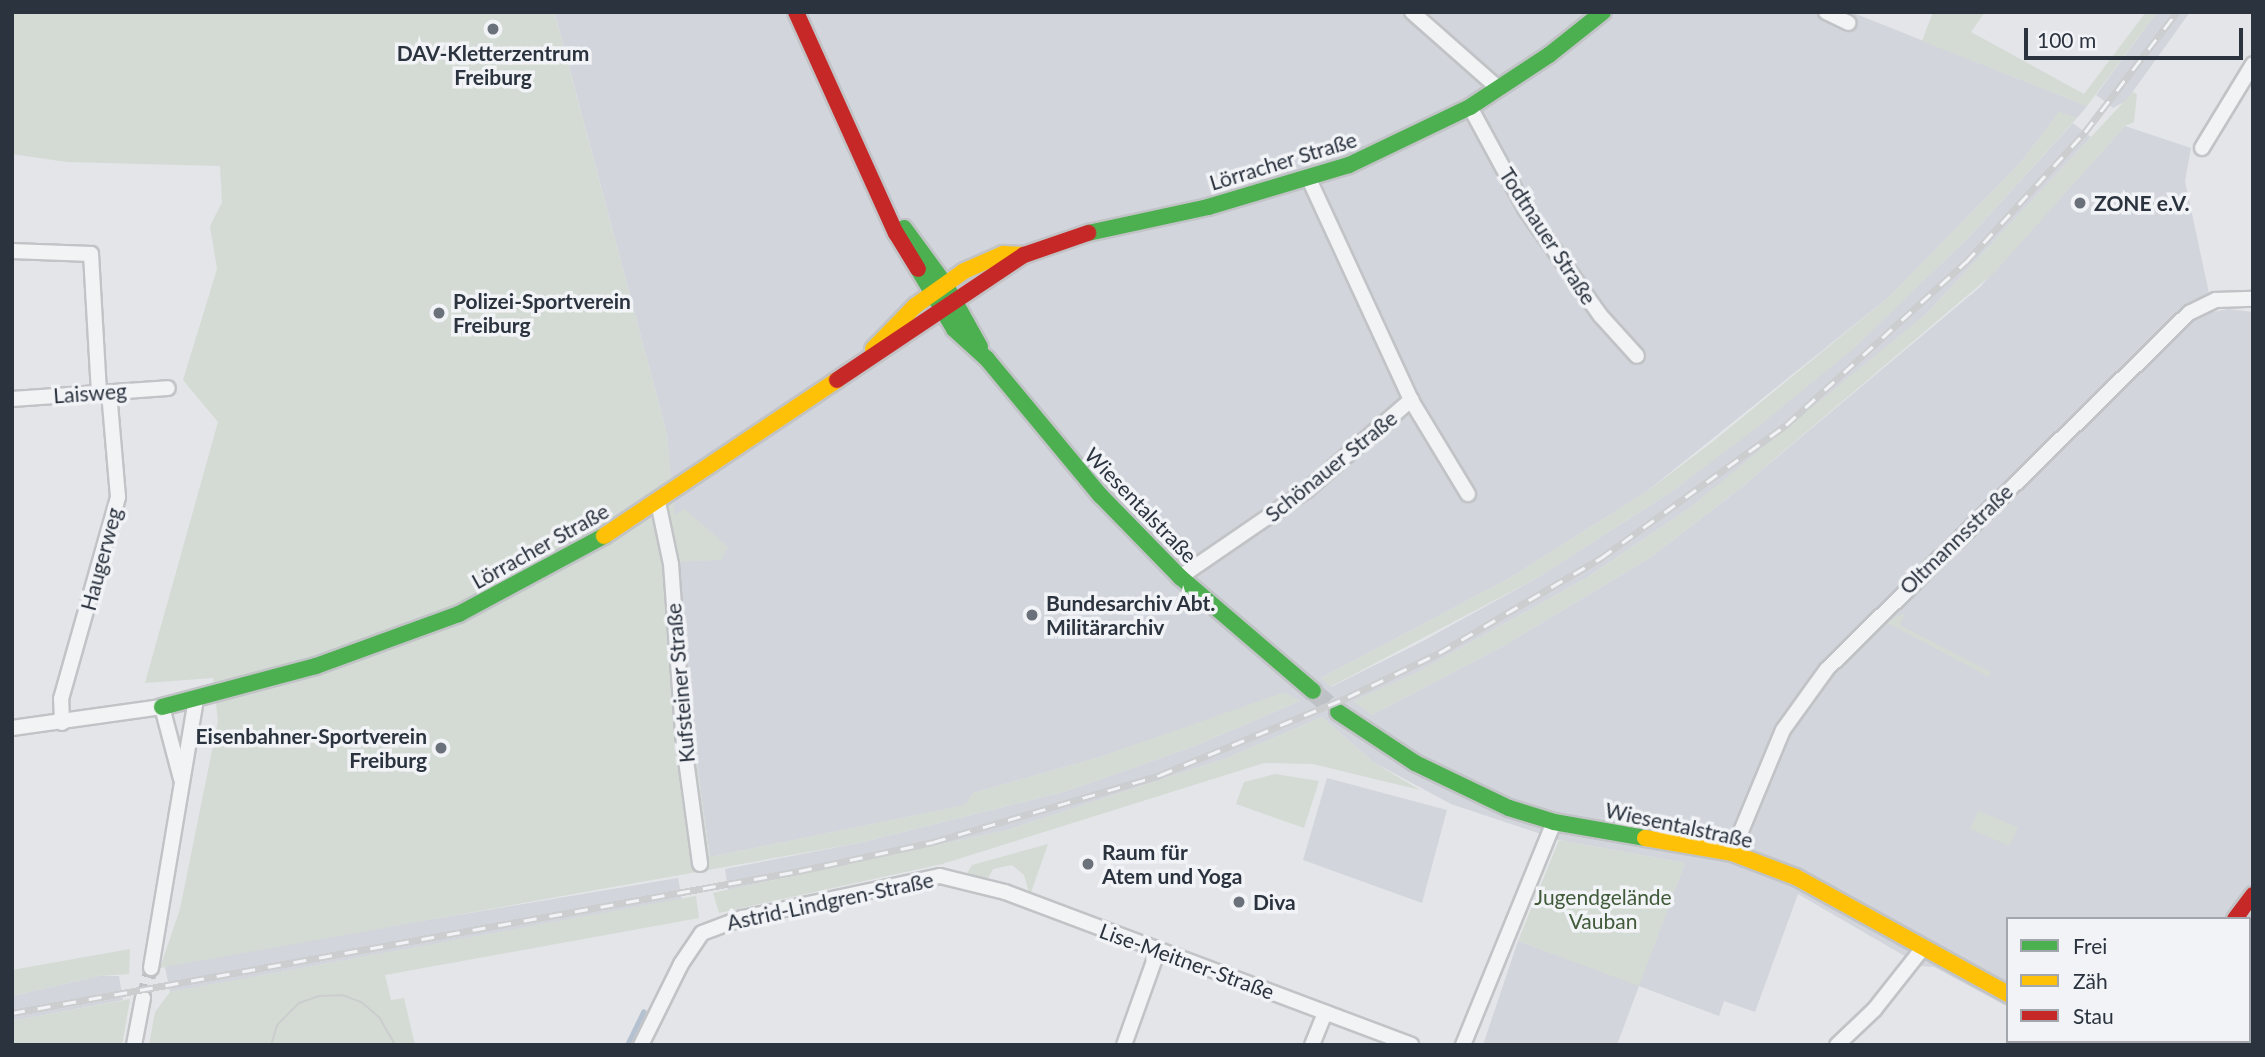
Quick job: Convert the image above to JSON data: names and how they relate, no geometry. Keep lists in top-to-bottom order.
{
  "streets": {
    "street": [
      "Lörracher Straße",
      "Todtnauer Straße",
      "Laisweg",
      "Schönauer Straße",
      "Wiesentalstraße",
      "Oltmannsstraße",
      "Haugerweg",
      "Kufsteiner Straße",
      "Astrid-Lindgren-Straße",
      "Lise-Meitner-Straße"
    ]
  },
  "crossings": [
    ["Lörracher Straße", "Todtnauer Straße"],
    ["Lörracher Straße", "Schönauer Straße"],
    ["Lörracher Straße", "Wiesentalstraße"],
    ["Lörracher Straße", "Kufsteiner Straße"],
    ["Laisweg", "Haugerweg"],
    ["Schönauer Straße", "Wiesentalstraße"],
    ["Wiesentalstraße", "Oltmannsstraße"],
    ["Astrid-Lindgren-Straße", "Lise-Meitner-Straße"]
  ],
  "parks": ["Jugendgelände Vauban"],
  "places": [
    "DAV-Kletterzentrum Freiburg",
    "ZONE e.V.",
    "Polizei-Sportverein Freiburg",
    "Bundesarchiv Abt. Militärarchiv",
    "Eisenbahner-Sportverein Freiburg",
    "Raum für Atem und Yoga",
    "Diva"
  ],
  "legend": ["Frei", "Zäh", "Stau"],
  "scale_bar": "100 m"
}
